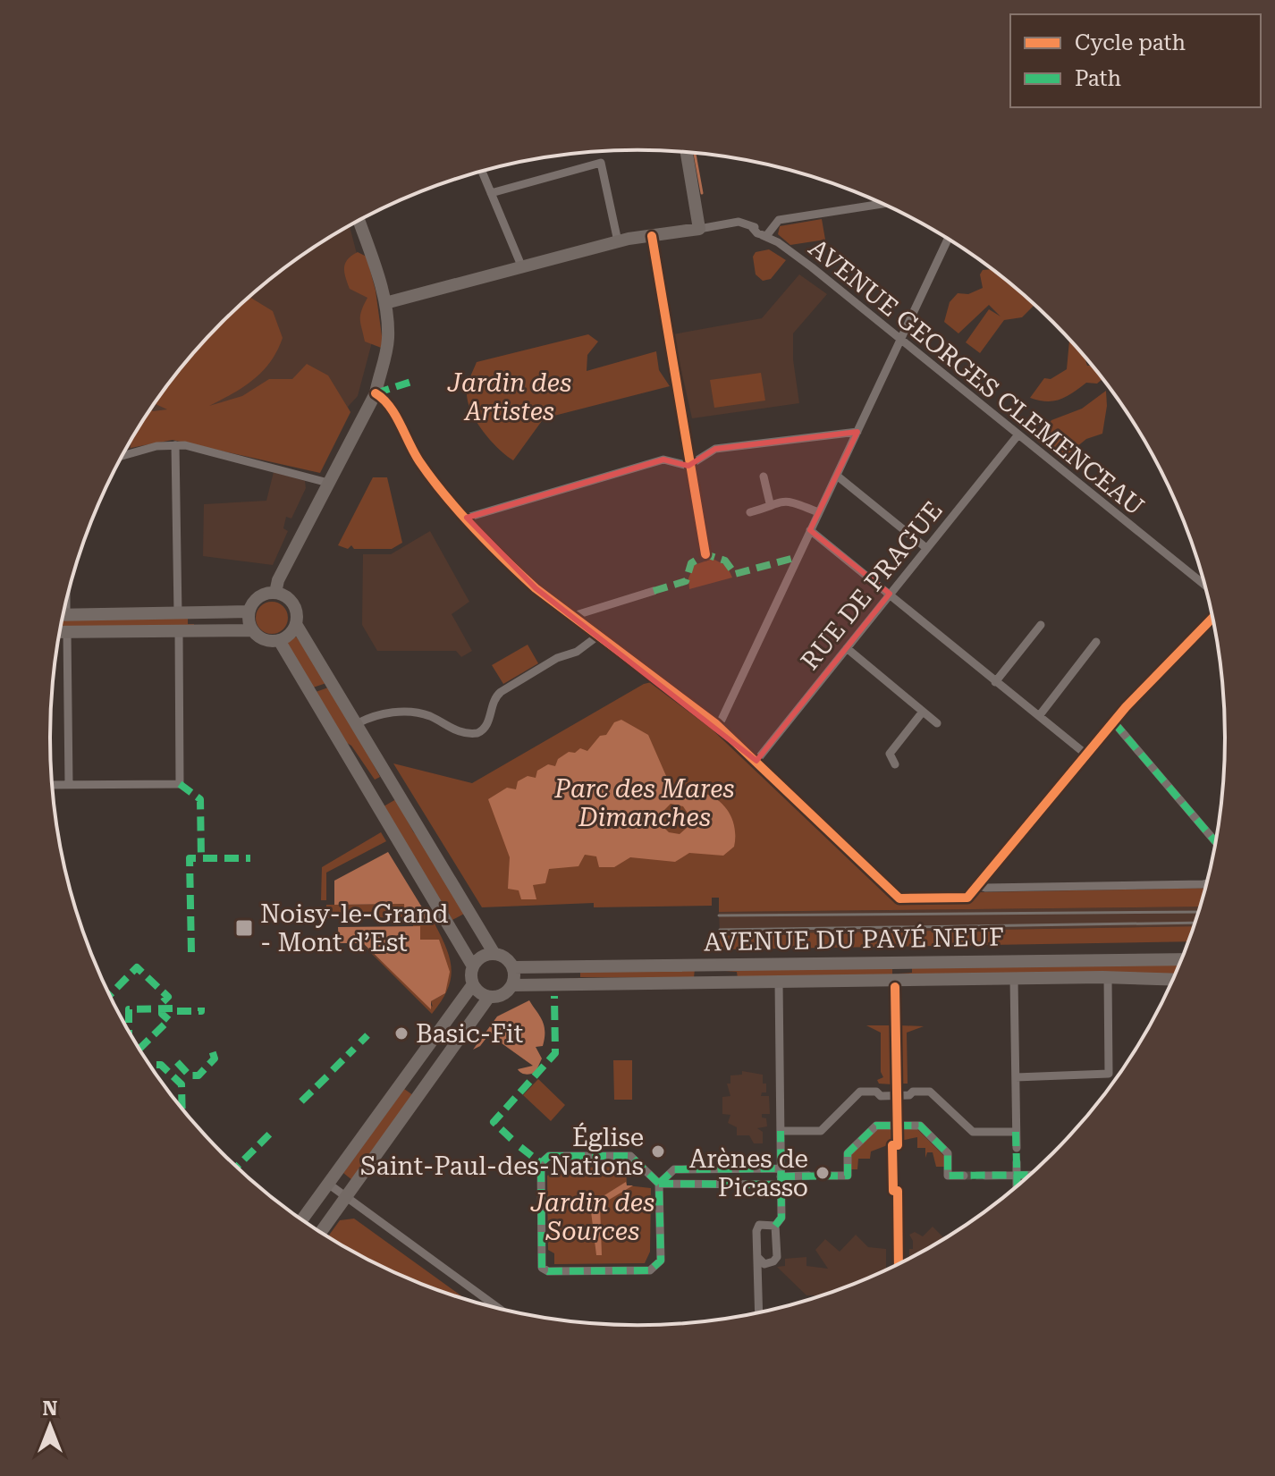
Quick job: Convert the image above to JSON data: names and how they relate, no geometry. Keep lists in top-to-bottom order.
{
  "streets": {
    "main road": ["AVENUE DU PAVÉ NEUF"],
    "street": ["AVENUE GEORGES CLEMENCEAU", "RUE DE PRAGUE"]
  },
  "crossings": [
    ["AVENUE GEORGES CLEMENCEAU", "RUE DE PRAGUE"]
  ],
  "parks": ["Jardin des Artistes", "Parc des Mares Dimanches", "Jardin des Sources"],
  "places": {
    "transit": ["Noisy-le-Grand - Mont d’Est"],
    "other": ["Basic-Fit", "Église Saint-Paul-des-Nations", "Arènes de Picasso"]
  },
  "legend": ["Cycle path", "Path"],
  "north": "top"
}
